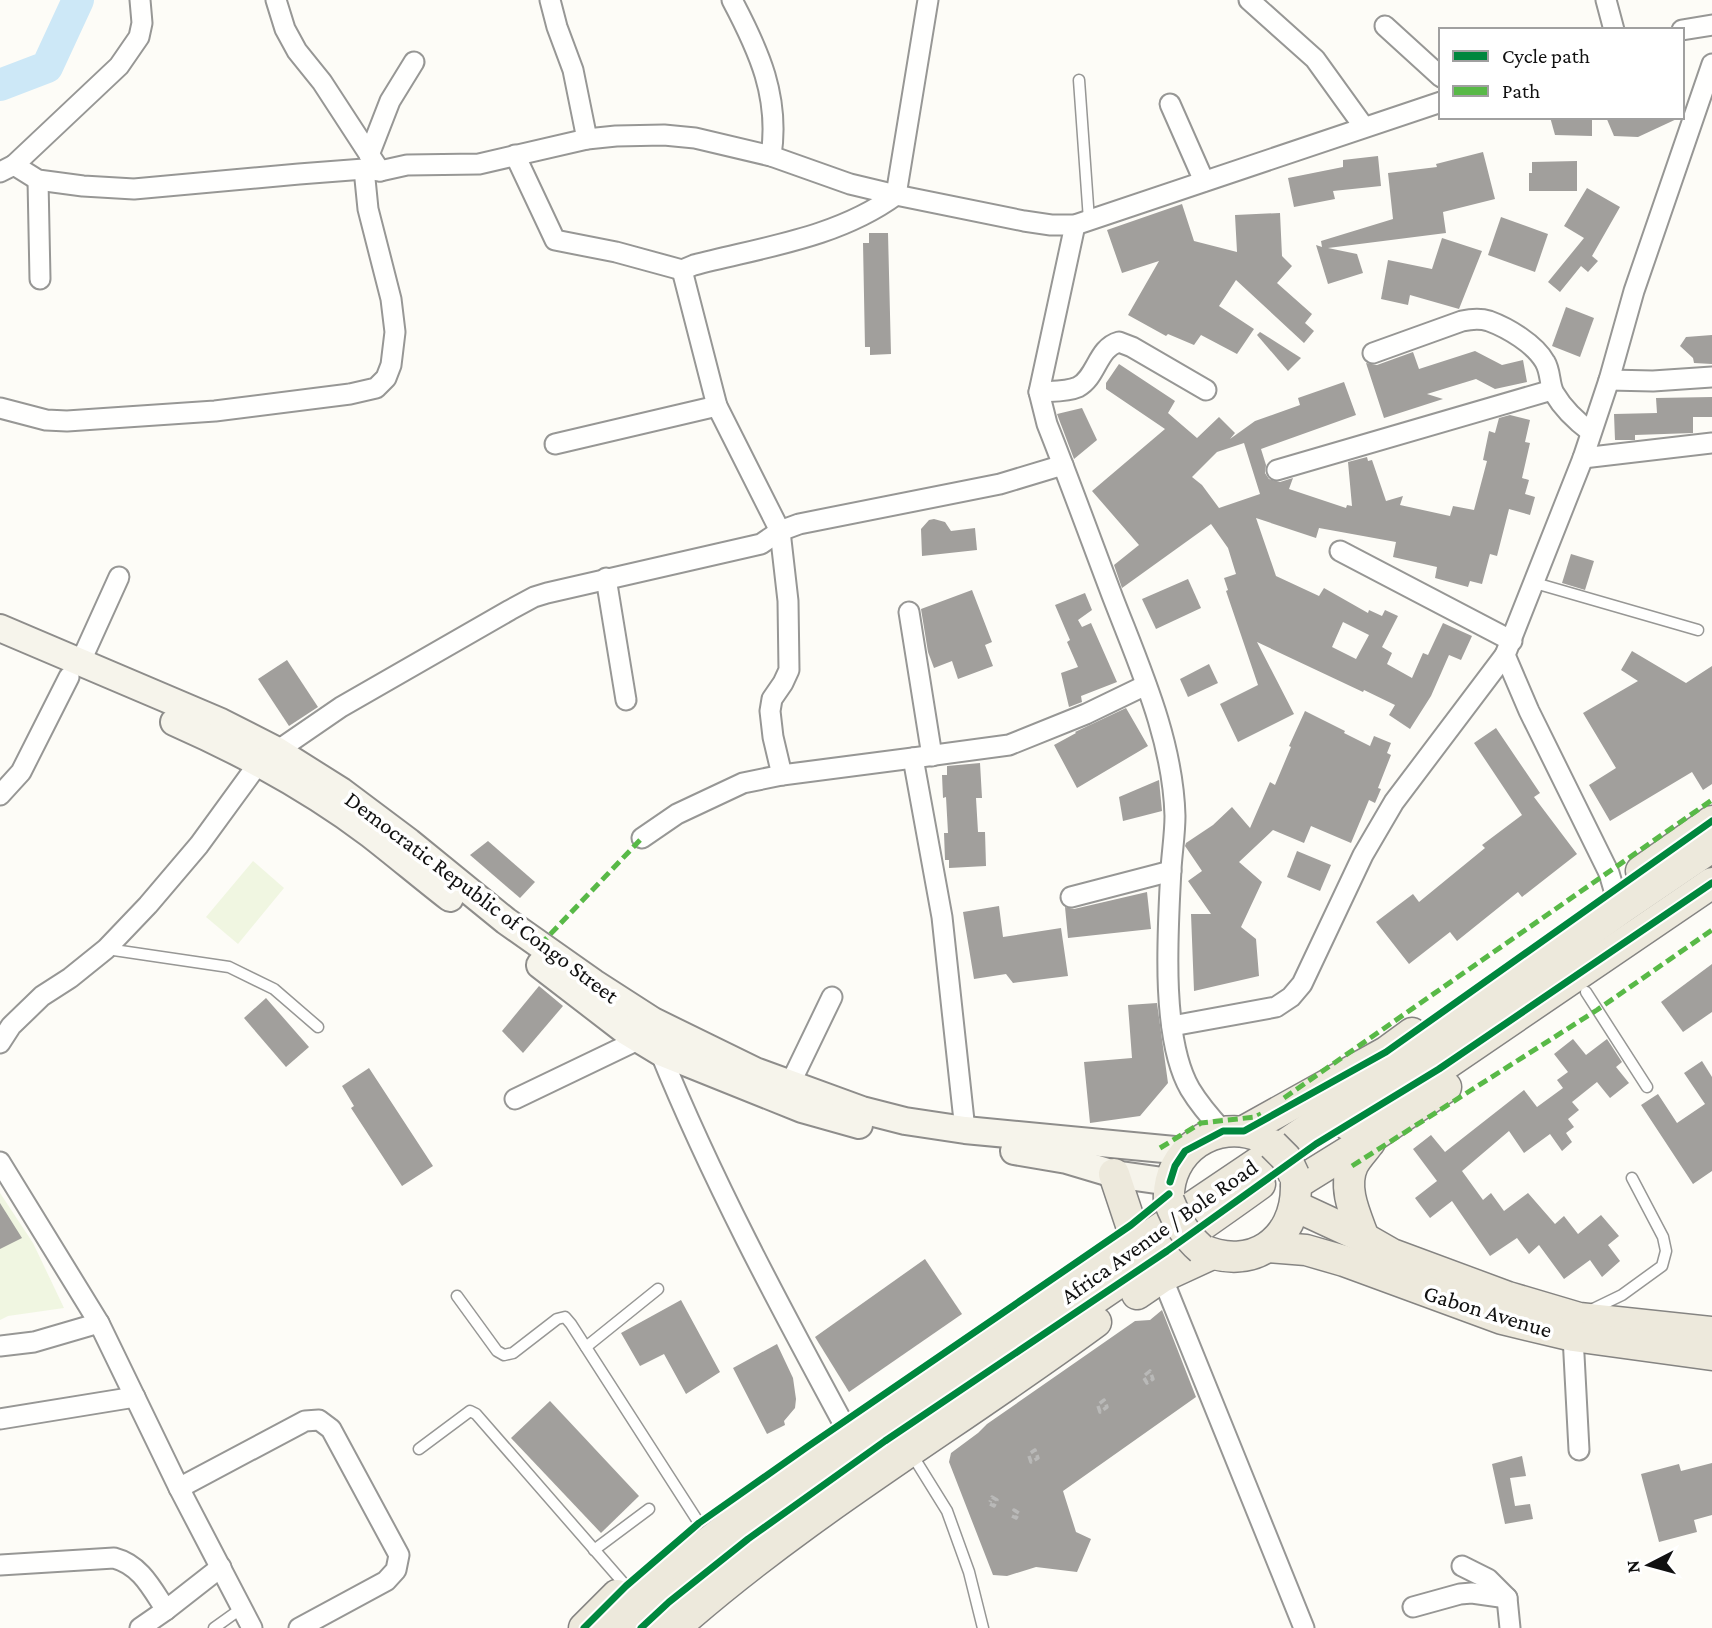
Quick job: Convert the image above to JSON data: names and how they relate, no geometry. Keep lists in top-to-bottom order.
{
  "streets": {
    "main road": ["Democratic Republic of Congo Street", "Africa Avenue / Bole Road", "Gabon Avenue"]
  },
  "crossings": [
    ["Democratic Republic of Congo Street", "Gabon Avenue"]
  ],
  "legend": ["Cycle path", "Path"],
  "north": "left"
}
